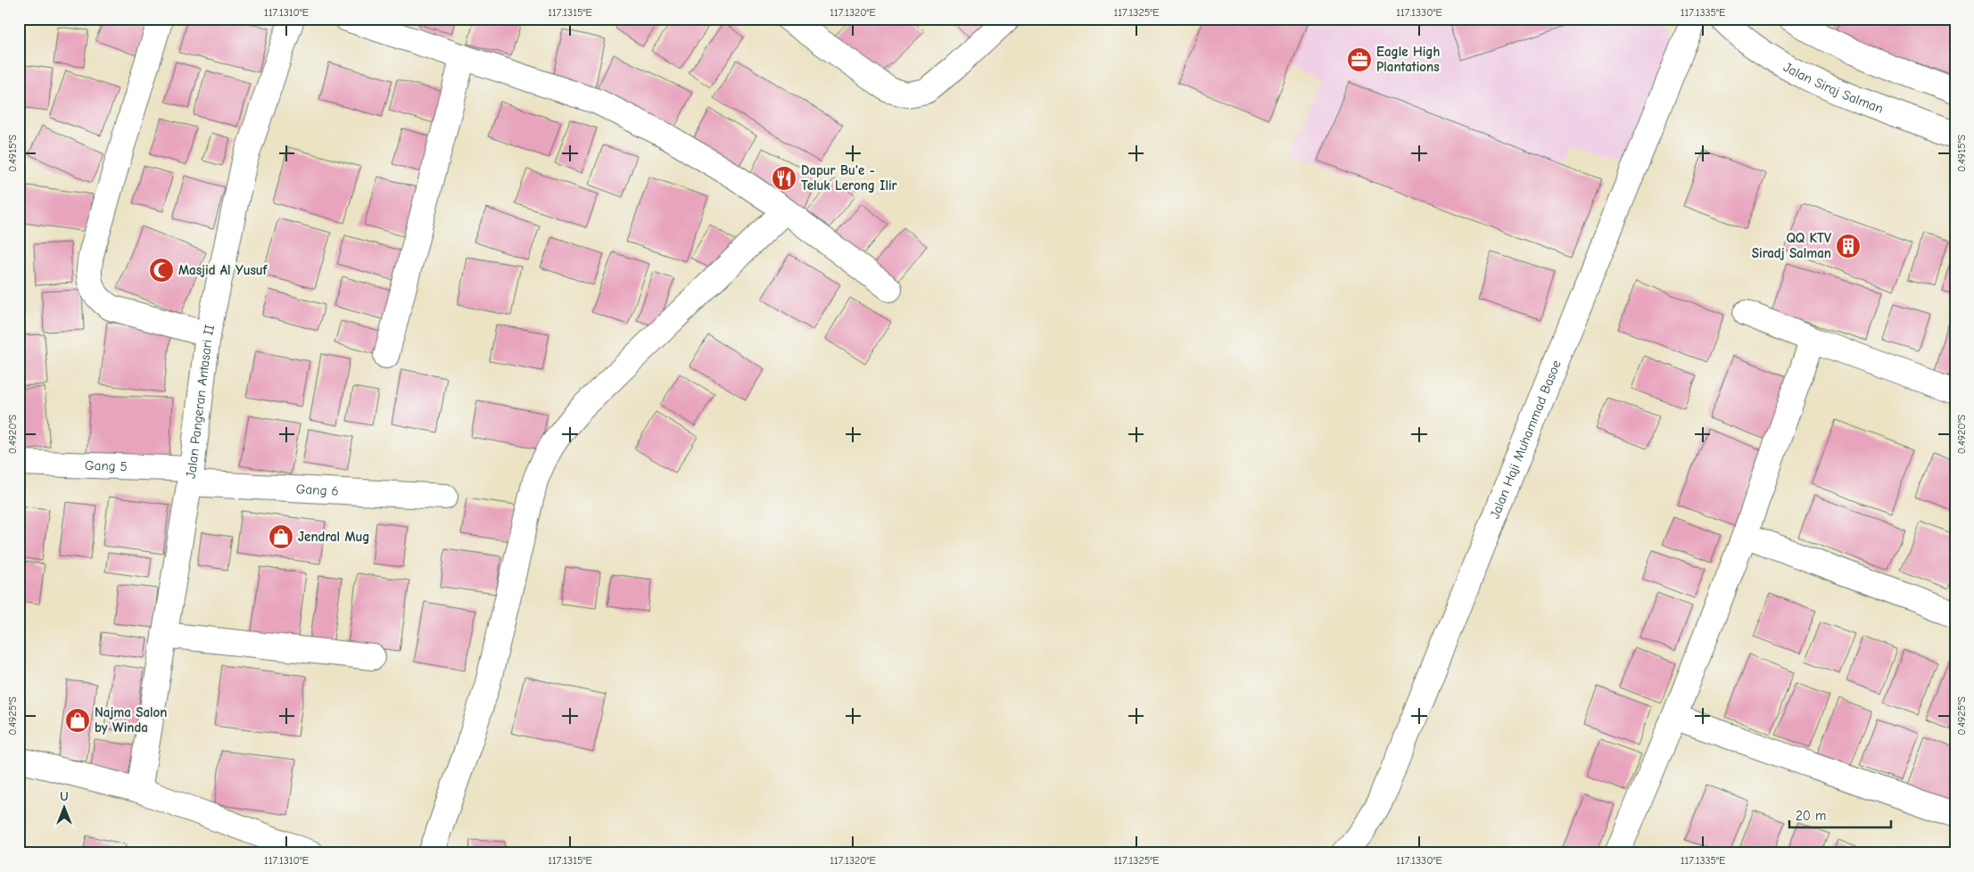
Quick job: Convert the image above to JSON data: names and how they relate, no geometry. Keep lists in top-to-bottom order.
{
  "streets": {
    "street": [
      "Jalan Siraj Salman",
      "Jalan Pangeran Antasari II",
      "Jalan Haji Muhammad Basoe",
      "Gang 5",
      "Gang 6"
    ]
  },
  "crossings": [
    ["Jalan Pangeran Antasari II", "Gang 5"],
    ["Jalan Pangeran Antasari II", "Gang 6"],
    ["Gang 5", "Gang 6"]
  ],
  "places": {
    "office": ["Eagle High Plantations"],
    "restaurant": ["Dapur Bu'e - Teluk Lerong Ilir"],
    "building": ["QQ KTV Siradj Salman"],
    "mosque": ["Masjid Al Yusuf"],
    "shop": ["Jendral Mug", "Najma Salon by Winda"]
  },
  "scale_bar": "20 m",
  "north": "top",
  "coordinates": [
    "117.1310°E",
    "117.1315°E",
    "117.1320°E",
    "117.1325°E",
    "117.1330°E",
    "117.1335°E",
    "0.4915°S",
    "0.4920°S",
    "0.4925°S"
  ]
}
